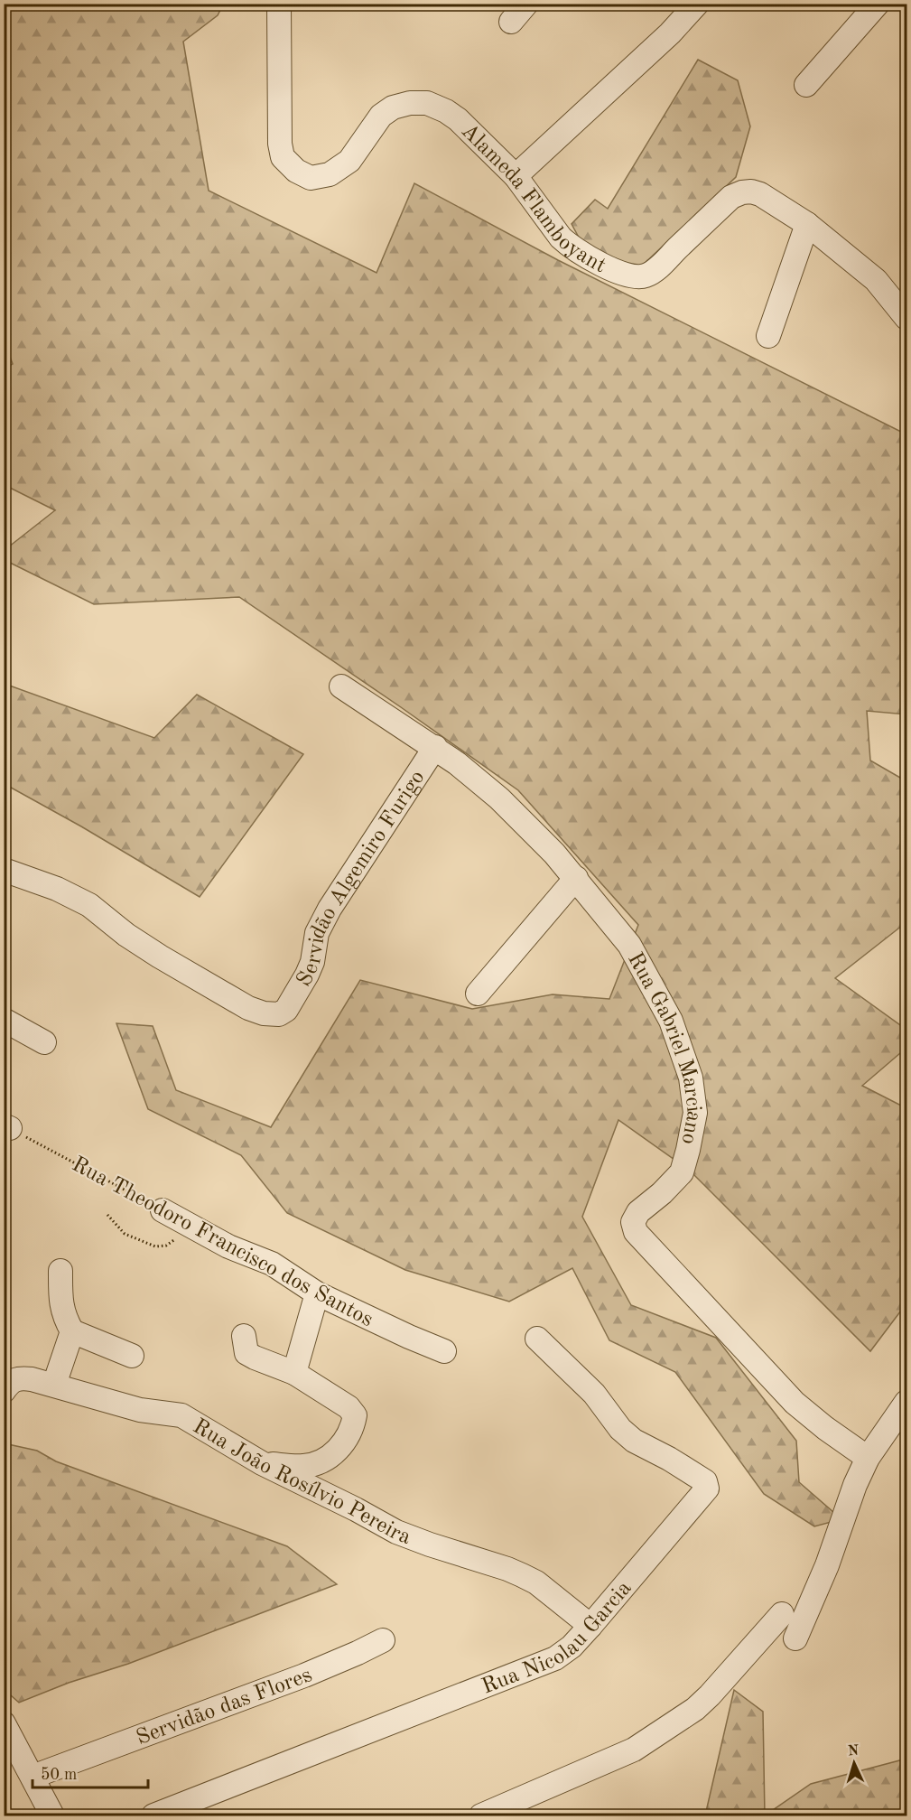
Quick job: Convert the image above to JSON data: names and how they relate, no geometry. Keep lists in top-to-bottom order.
{
  "streets": {
    "street": [
      "Alameda Flamboyant",
      "Servidão Algemiro Furigo",
      "Rua Gabriel Marciano",
      "Rua Theodoro Francisco dos Santos",
      "Rua João Rosílvio Pereira",
      "Rua Nicolau Garcia",
      "Servidão das Flores"
    ]
  },
  "crossings": [
    ["Servidão Algemiro Furigo", "Rua Gabriel Marciano"],
    ["Rua João Rosílvio Pereira", "Rua Nicolau Garcia"]
  ],
  "scale_bar": "50 m",
  "north": "top"
}
